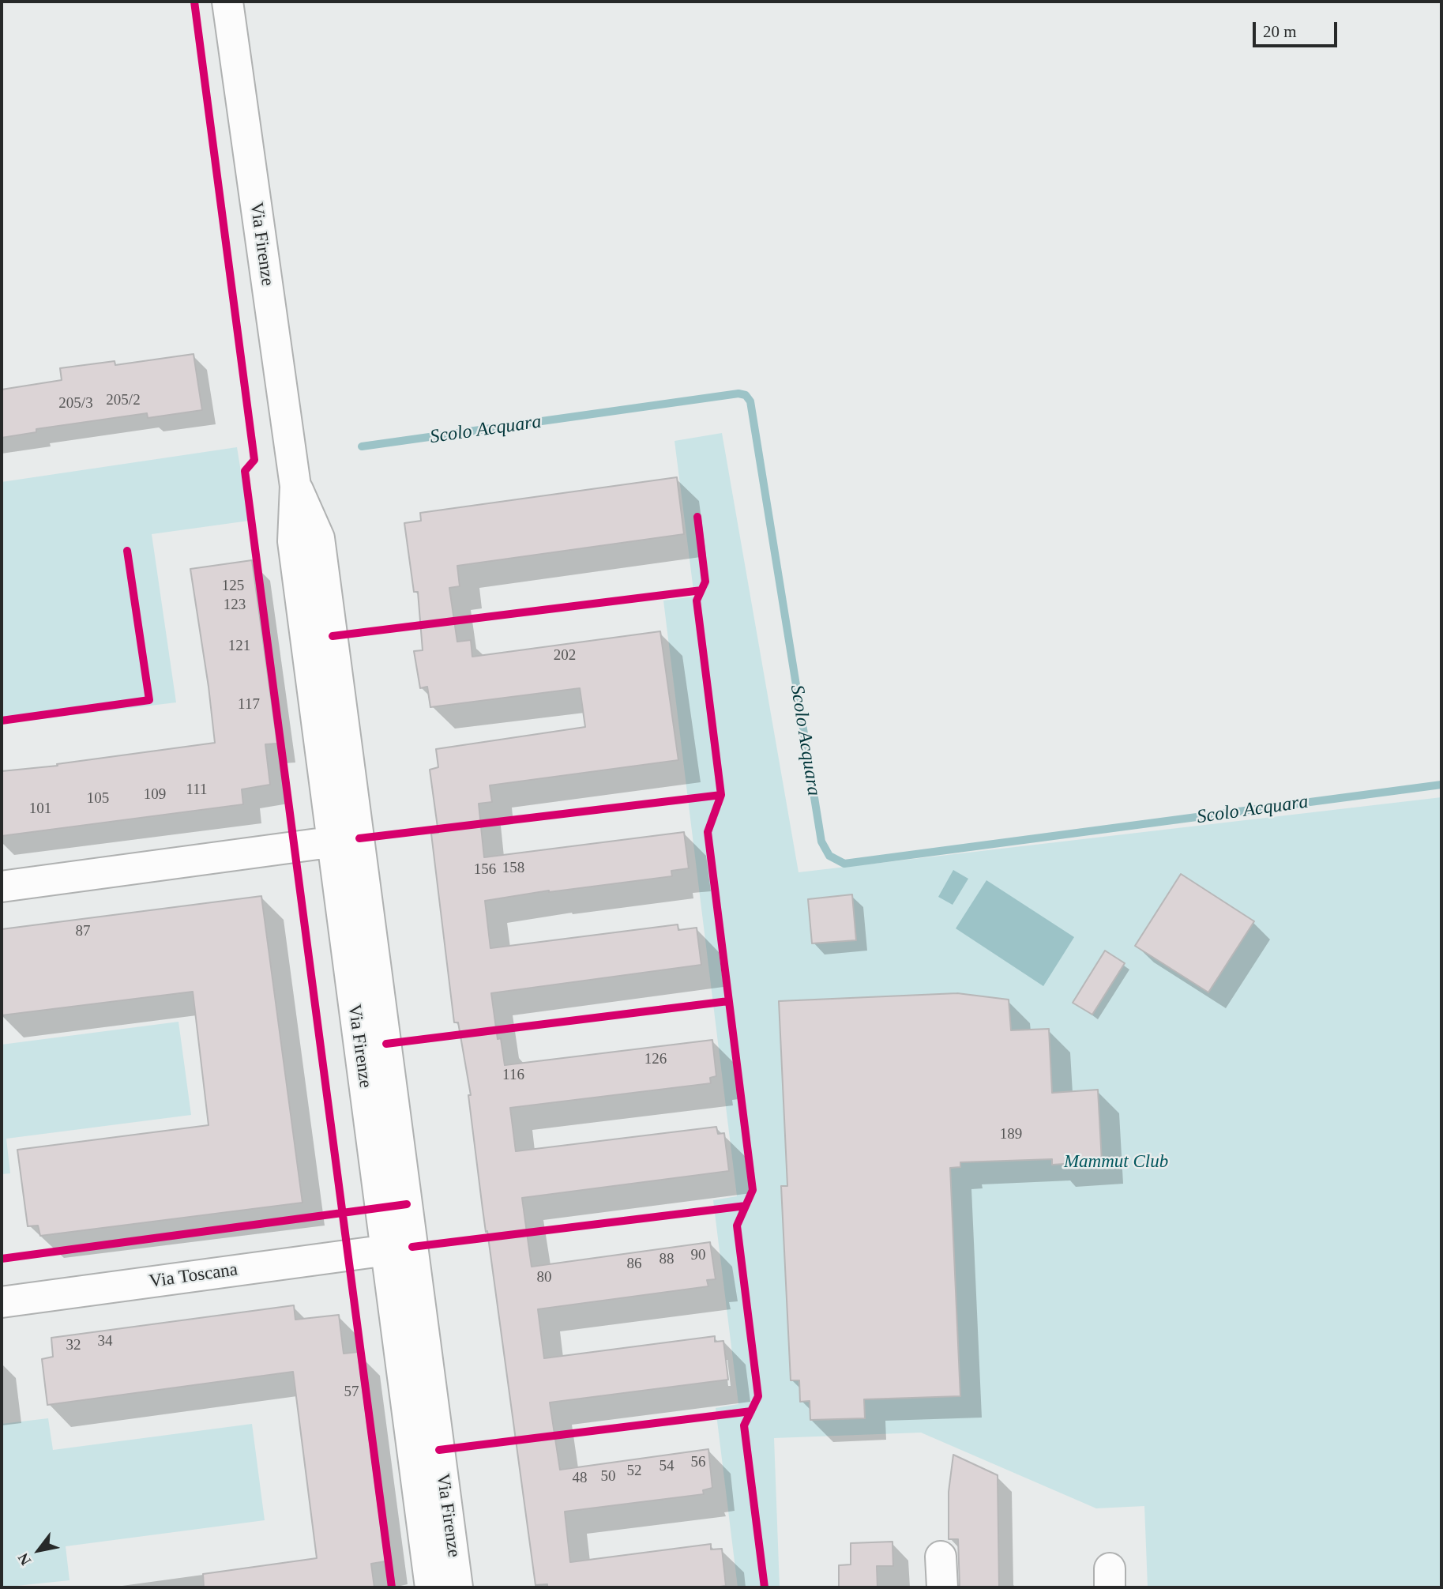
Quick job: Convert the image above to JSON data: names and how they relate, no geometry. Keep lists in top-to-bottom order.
{
  "streets": {
    "street": ["Via Firenze", "Via Toscana"]
  },
  "crossings": [
    ["Via Firenze", "Via Toscana"]
  ],
  "water": ["Scolo Acquara"],
  "parks": ["Mammut Club"],
  "house_numbers": [
    "205/2",
    "205/3",
    "125",
    "123",
    "121",
    "202",
    "117",
    "111",
    "109",
    "105",
    "101",
    "158",
    "156",
    "87",
    "126",
    "116",
    "189",
    "90",
    "88",
    "86",
    "80",
    "34",
    "32",
    "57",
    "56",
    "54",
    "52",
    "50",
    "48"
  ],
  "scale_bar": "20 m",
  "north": "bottom left"
}
